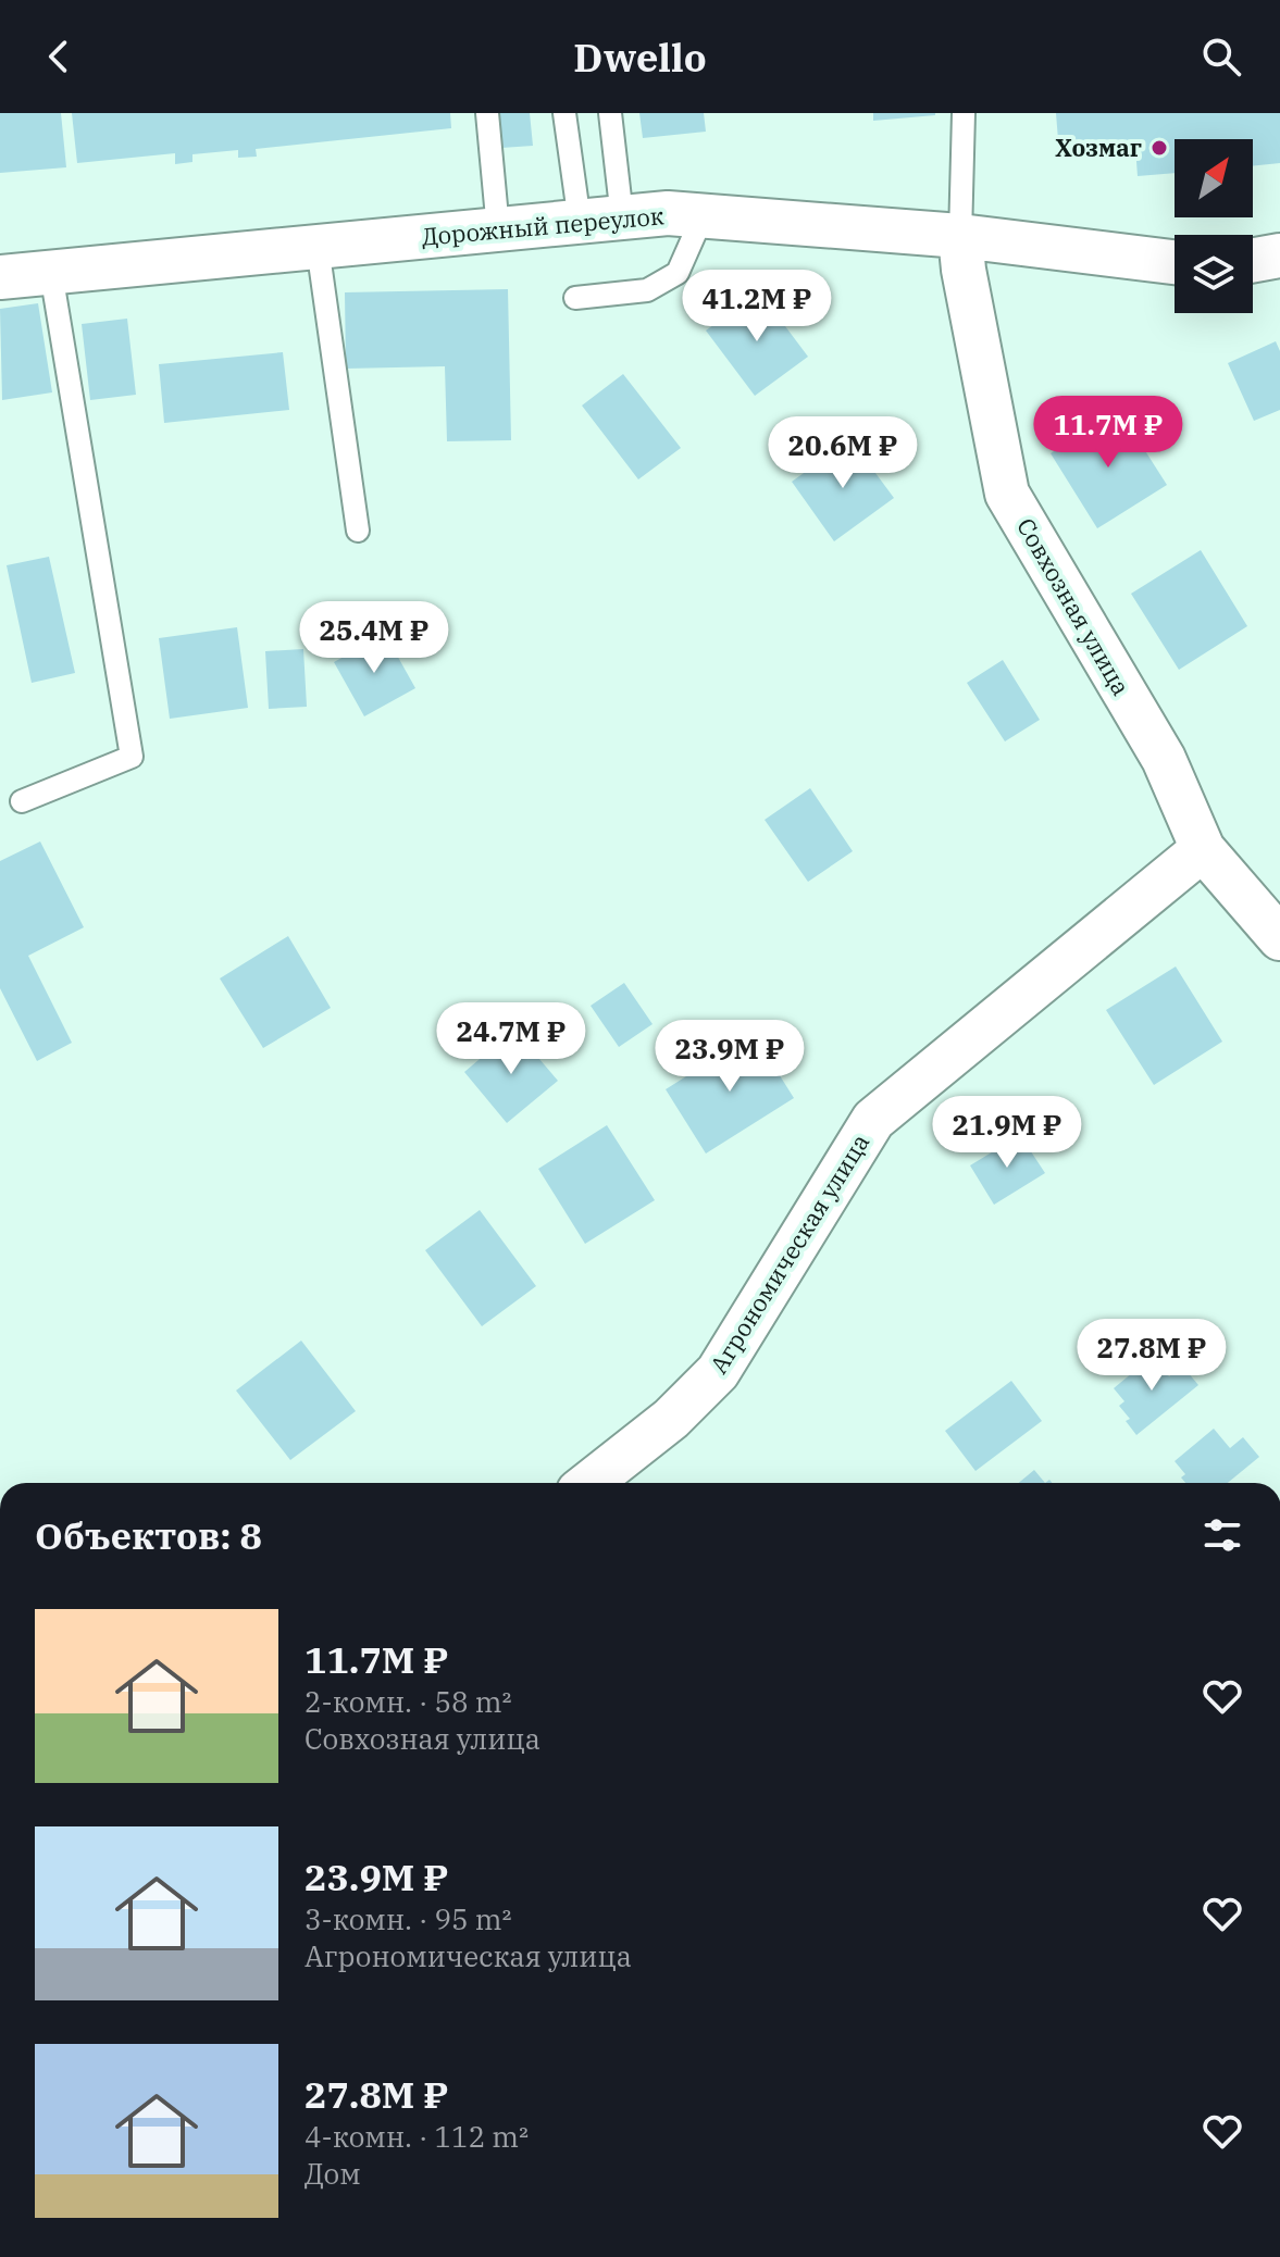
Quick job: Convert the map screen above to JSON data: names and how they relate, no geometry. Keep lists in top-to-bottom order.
{
  "streets": {
    "street": ["Дорожный переулок", "Совхозная улица", "Агрономическая улица"]
  },
  "crossings": [
    ["Дорожный переулок", "Совхозная улица"],
    ["Совхозная улица", "Агрономическая улица"]
  ],
  "places": ["Хозмаг"],
  "north": "top right",
  "page": {
    "header": "Dwello",
    "price": [
      "41.2M ₽",
      "11.7M ₽",
      "20.6M ₽",
      "25.4M ₽",
      "24.7M ₽",
      "23.9M ₽",
      "21.9M ₽",
      "27.8M ₽"
    ],
    "heading": "Объектов: 8",
    "list": [
      {
        "name": "11.7M ₽",
        "note": "2-комн. · 58 m² · Совхозная улица"
      },
      {
        "name": "23.9M ₽",
        "note": "3-комн. · 95 m² · Агрономическая улица"
      },
      {
        "name": "27.8M ₽",
        "note": "4-комн. · 112 m² · Дом"
      }
    ]
  }
}
